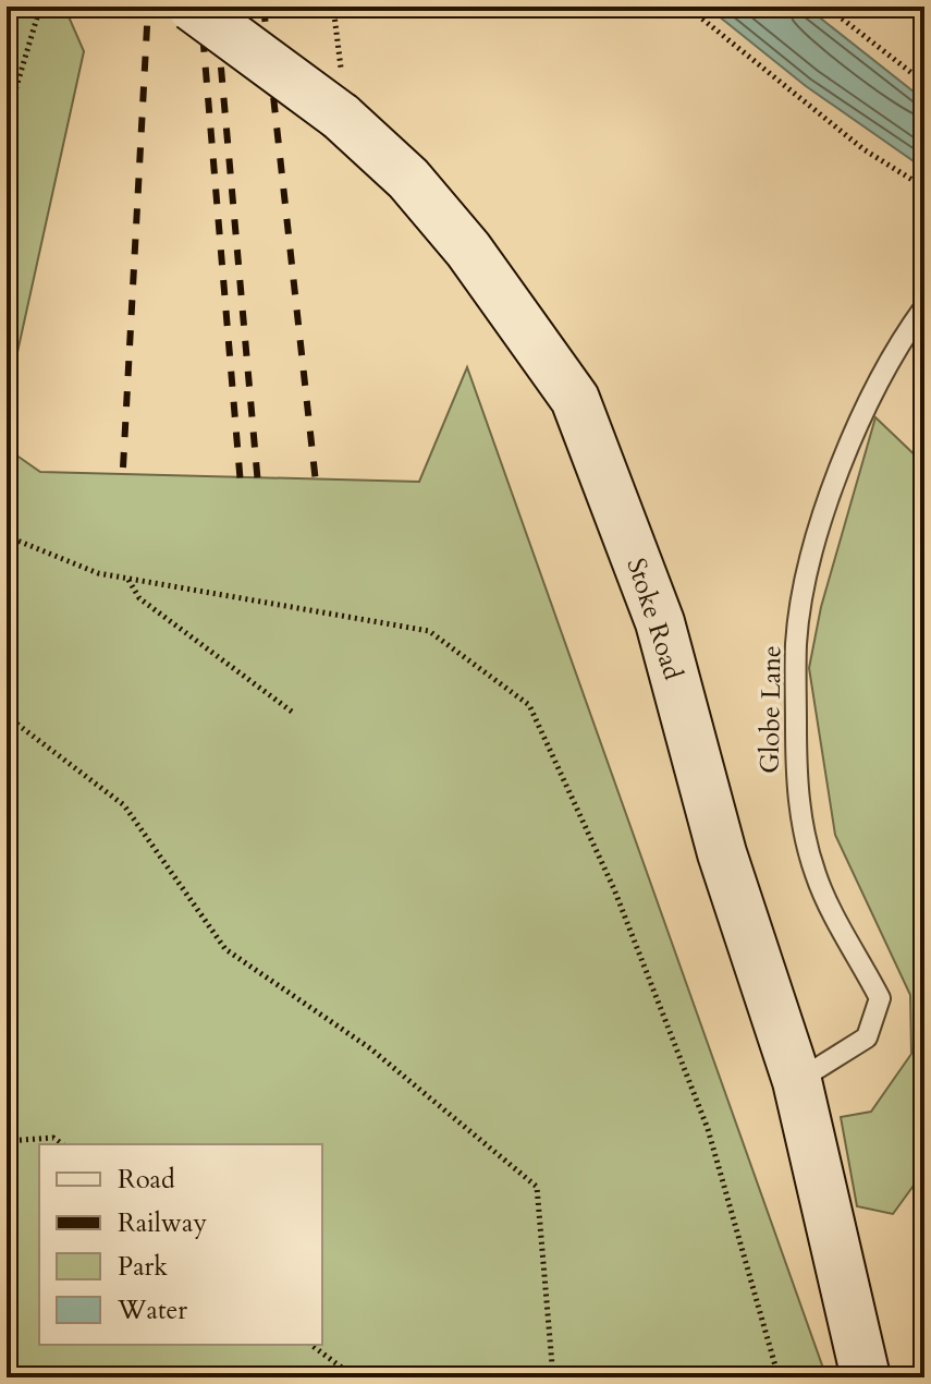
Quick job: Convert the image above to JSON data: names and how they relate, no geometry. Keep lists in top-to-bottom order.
{
  "streets": {
    "street": ["Stoke Road"],
    "lane": ["Globe Lane"]
  },
  "crossings": [
    ["Stoke Road", "Globe Lane"]
  ],
  "legend": [
    "Road",
    "Railway",
    "Park",
    "Water"
  ]
}
